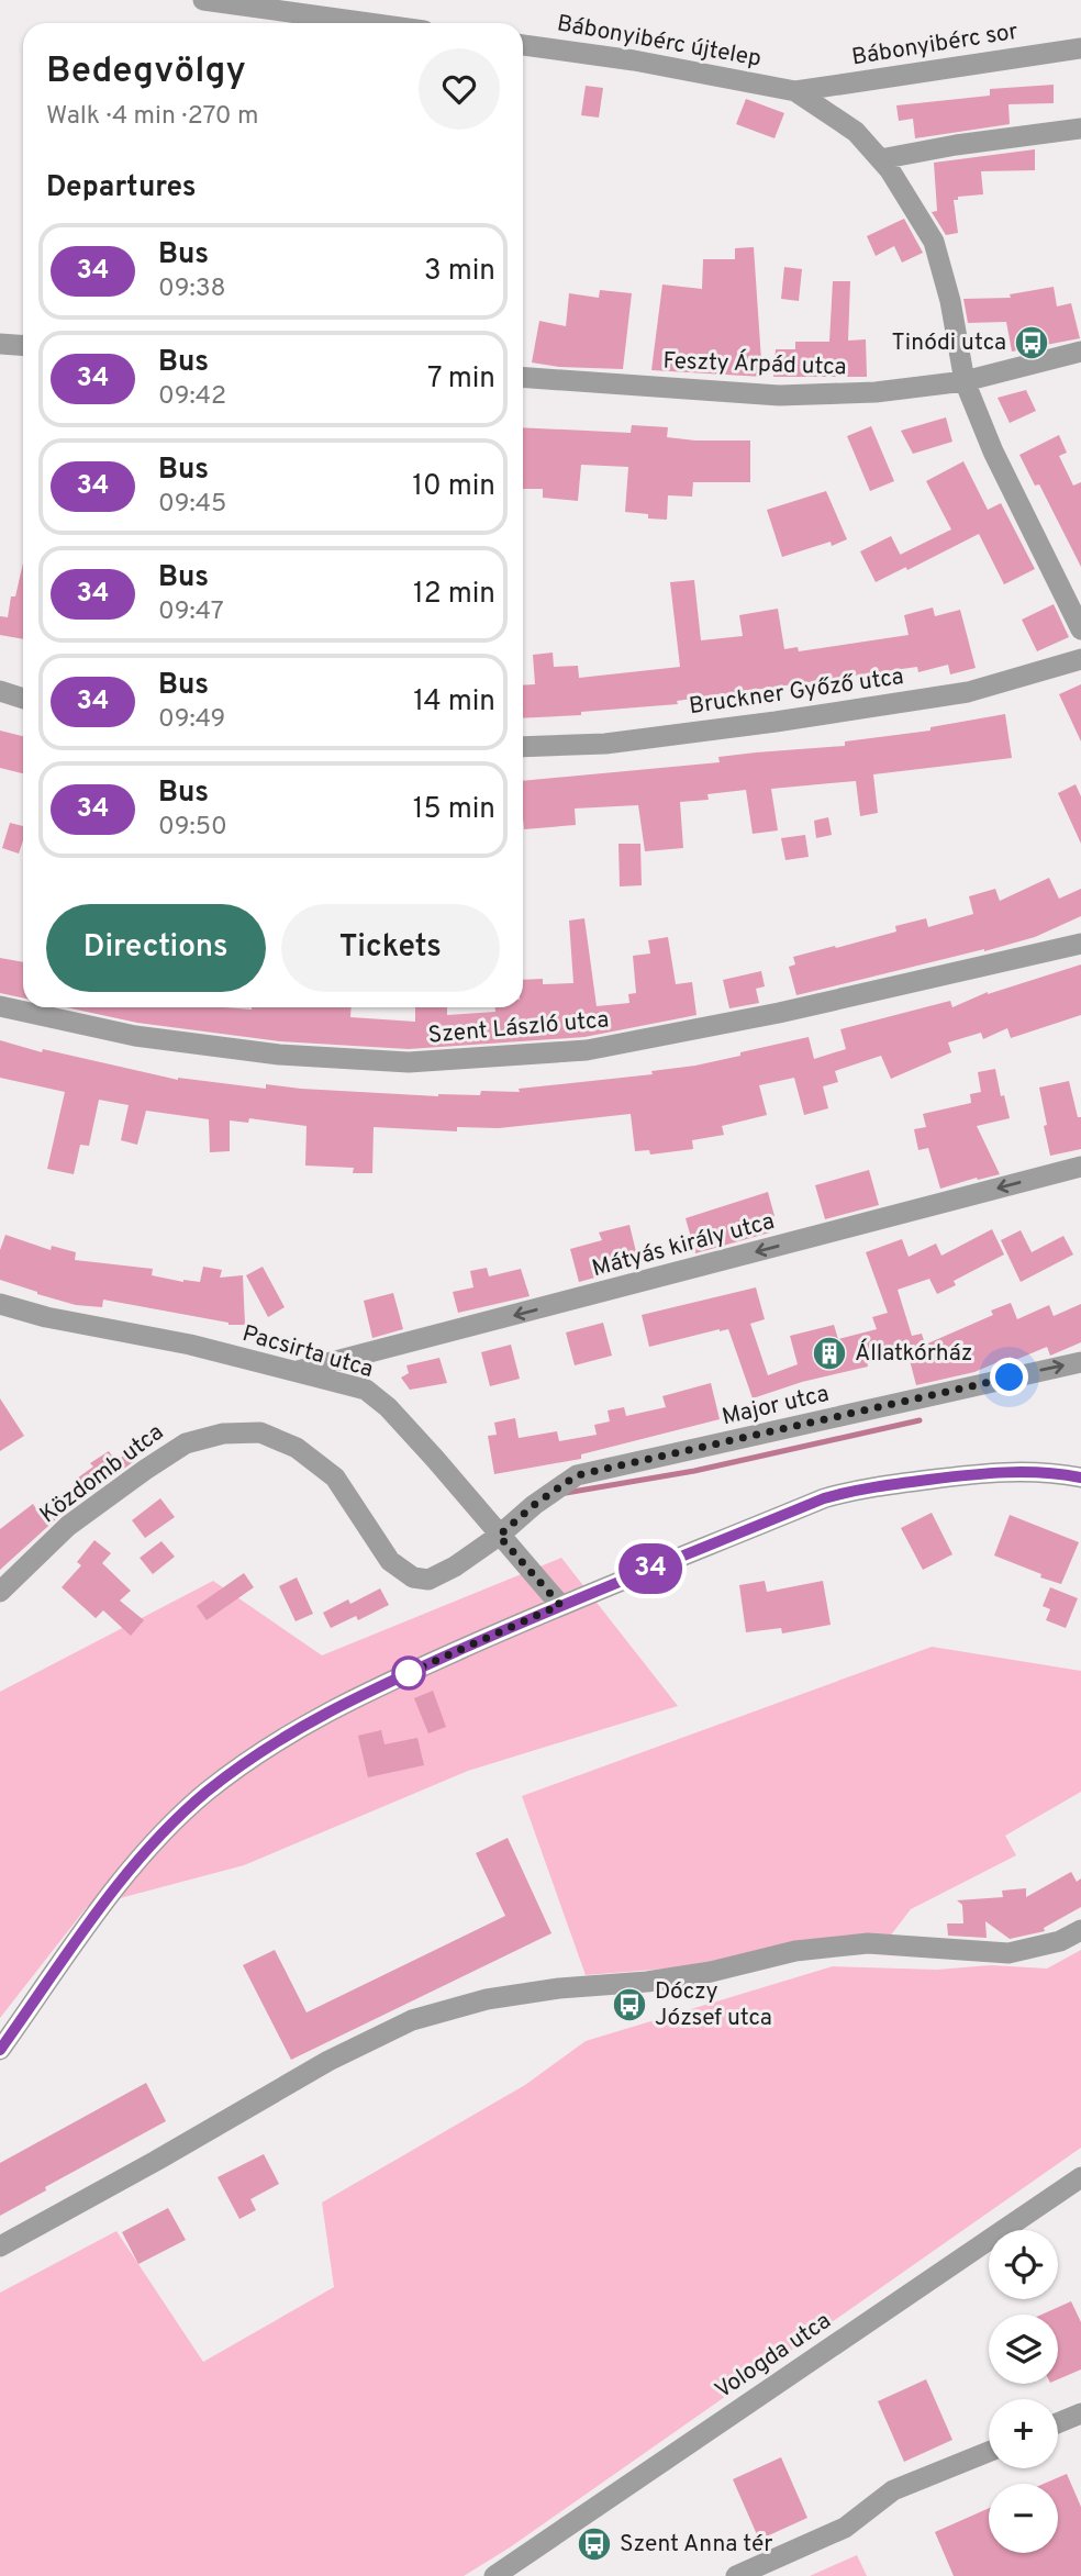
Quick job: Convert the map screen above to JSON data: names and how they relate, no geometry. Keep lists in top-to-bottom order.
{
  "streets": {
    "street": [
      "Bábonyibérc újtelep",
      "Bábonyibérc sor",
      "Feszty Árpád utca",
      "Bruckner Győző utca",
      "Szent László utca",
      "Mátyás király utca",
      "Pacsirta utca",
      "Major utca",
      "Közdomb utca",
      "Vologda utca"
    ]
  },
  "crossings": [
    ["Bábonyibérc újtelep", "Bábonyibérc sor"],
    ["Mátyás király utca", "Pacsirta utca"],
    ["Pacsirta utca", "Major utca"],
    ["Pacsirta utca", "Közdomb utca"],
    ["Major utca", "Közdomb utca"]
  ],
  "one_way": ["Mátyás király utca"],
  "places": {
    "bus stop": ["Tinódi utca", "Dóczy József utca", "Szent Anna tér"],
    "building": ["Állatkórház"]
  },
  "lines": ["bus line 34"],
  "page": {
    "on_map": "34",
    "heading": [
      ["Bedegvölgy", "Walk · 4 min · 270 m"],
      "Departures"
    ],
    "list": [
      {
        "mark": "34",
        "name": "Bus",
        "note": "09:38",
        "value": "3 min"
      },
      {
        "mark": "34",
        "name": "Bus",
        "note": "09:42",
        "value": "7 min"
      },
      {
        "mark": "34",
        "name": "Bus",
        "note": "09:45",
        "value": "10 min"
      },
      {
        "mark": "34",
        "name": "Bus",
        "note": "09:47",
        "value": "12 min"
      },
      {
        "mark": "34",
        "name": "Bus",
        "note": "09:49",
        "value": "14 min"
      },
      {
        "mark": "34",
        "name": "Bus",
        "note": "09:50",
        "value": "15 min"
      }
    ],
    "buttons": ["Directions", "Tickets"],
    "map_buttons": ["+", "−"]
  }
}
